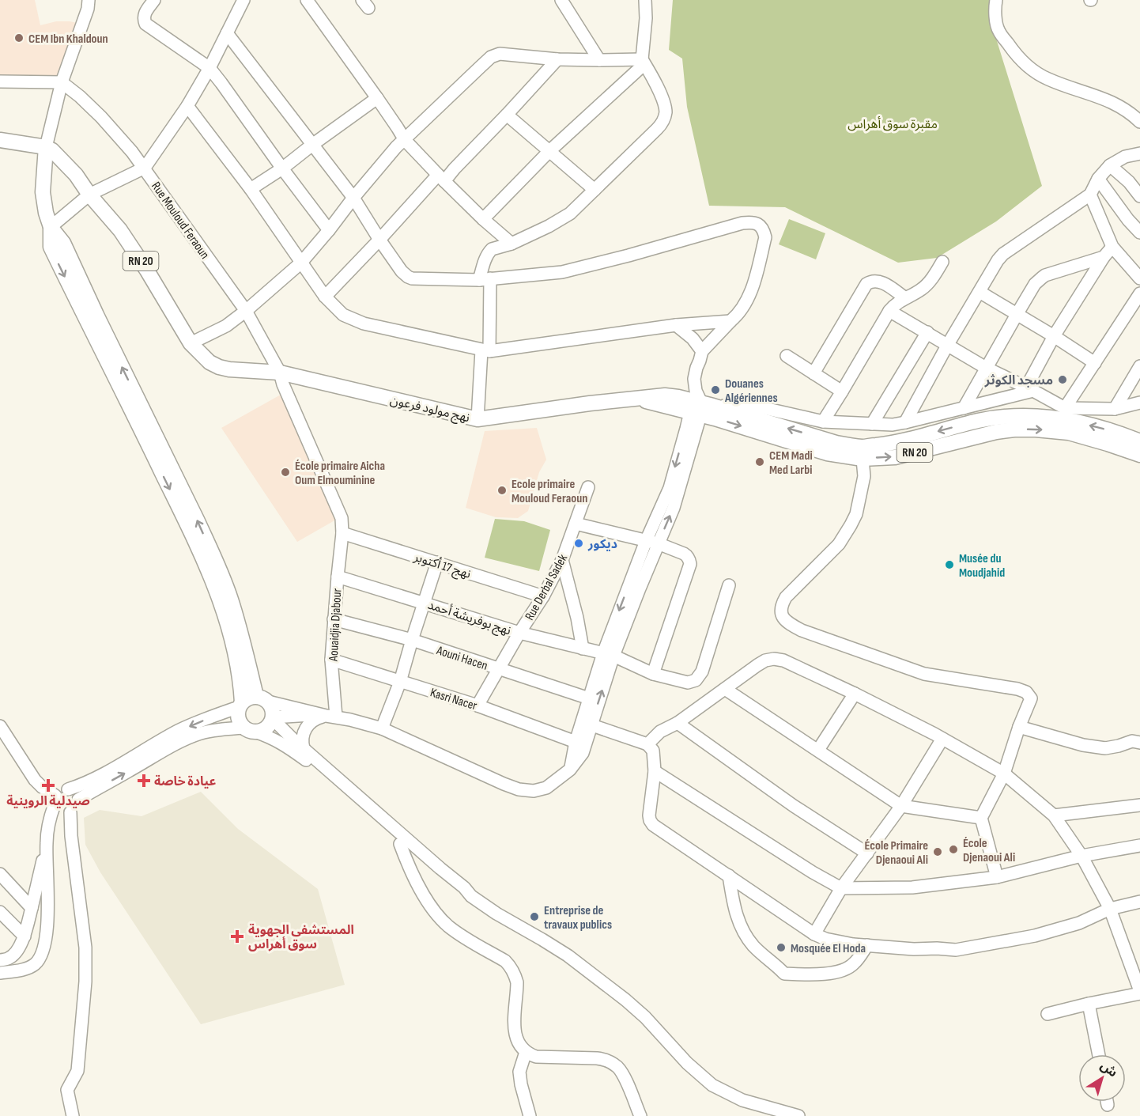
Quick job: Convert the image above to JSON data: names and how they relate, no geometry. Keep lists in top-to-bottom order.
{
  "streets": {
    "main road": ["RN 20", "نهج مولود فرعون"],
    "street": [
      "Rue Mouloud Feraoun",
      "نهج 17 أكتوبر",
      "Rue Derbal Sadek",
      "نهج بوفريشة أحمد",
      "Aouaidjia Djabour",
      "Aouni Hacen",
      "Kasri Nacer"
    ]
  },
  "crossings": [
    ["Rue Mouloud Feraoun", "RN 20"],
    ["Rue Mouloud Feraoun", "نهج مولود فرعون"],
    ["Rue Mouloud Feraoun", "Aouaidjia Djabour"],
    ["RN 20", "نهج مولود فرعون"],
    ["RN 20", "Aouaidjia Djabour"],
    ["نهج مولود فرعون", "Aouaidjia Djabour"],
    ["نهج 17 أكتوبر", "Rue Derbal Sadek"],
    ["نهج 17 أكتوبر", "Aouaidjia Djabour"],
    ["Rue Derbal Sadek", "نهج بوفريشة أحمد"],
    ["Rue Derbal Sadek", "Aouni Hacen"],
    ["Rue Derbal Sadek", "Kasri Nacer"],
    ["نهج بوفريشة أحمد", "Aouaidjia Djabour"],
    ["Aouaidjia Djabour", "Aouni Hacen"],
    ["Aouaidjia Djabour", "Kasri Nacer"]
  ],
  "parks": ["مقبرة سوق أهراس"],
  "places": {
    "other": [
      "CEM Ibn Khaldoun",
      "مسجد الكوثر",
      "Douanes Algériennes",
      "CEM Madi Med Larbi",
      "École primaire Aicha Oum Elmouminine",
      "Ecole primaire Mouloud Feraoun",
      "ديكور",
      "Musée du Moudjahid",
      "École Djenaoui Ali",
      "École Primaire Djenaoui Ali",
      "Entreprise de travaux publics",
      "Mosquée El Hoda"
    ],
    "health": ["عيادة خاصة", "صيدلية الروينية", "المستشفى الجهوية سوق أهراس"]
  },
  "north": "top right"
}
